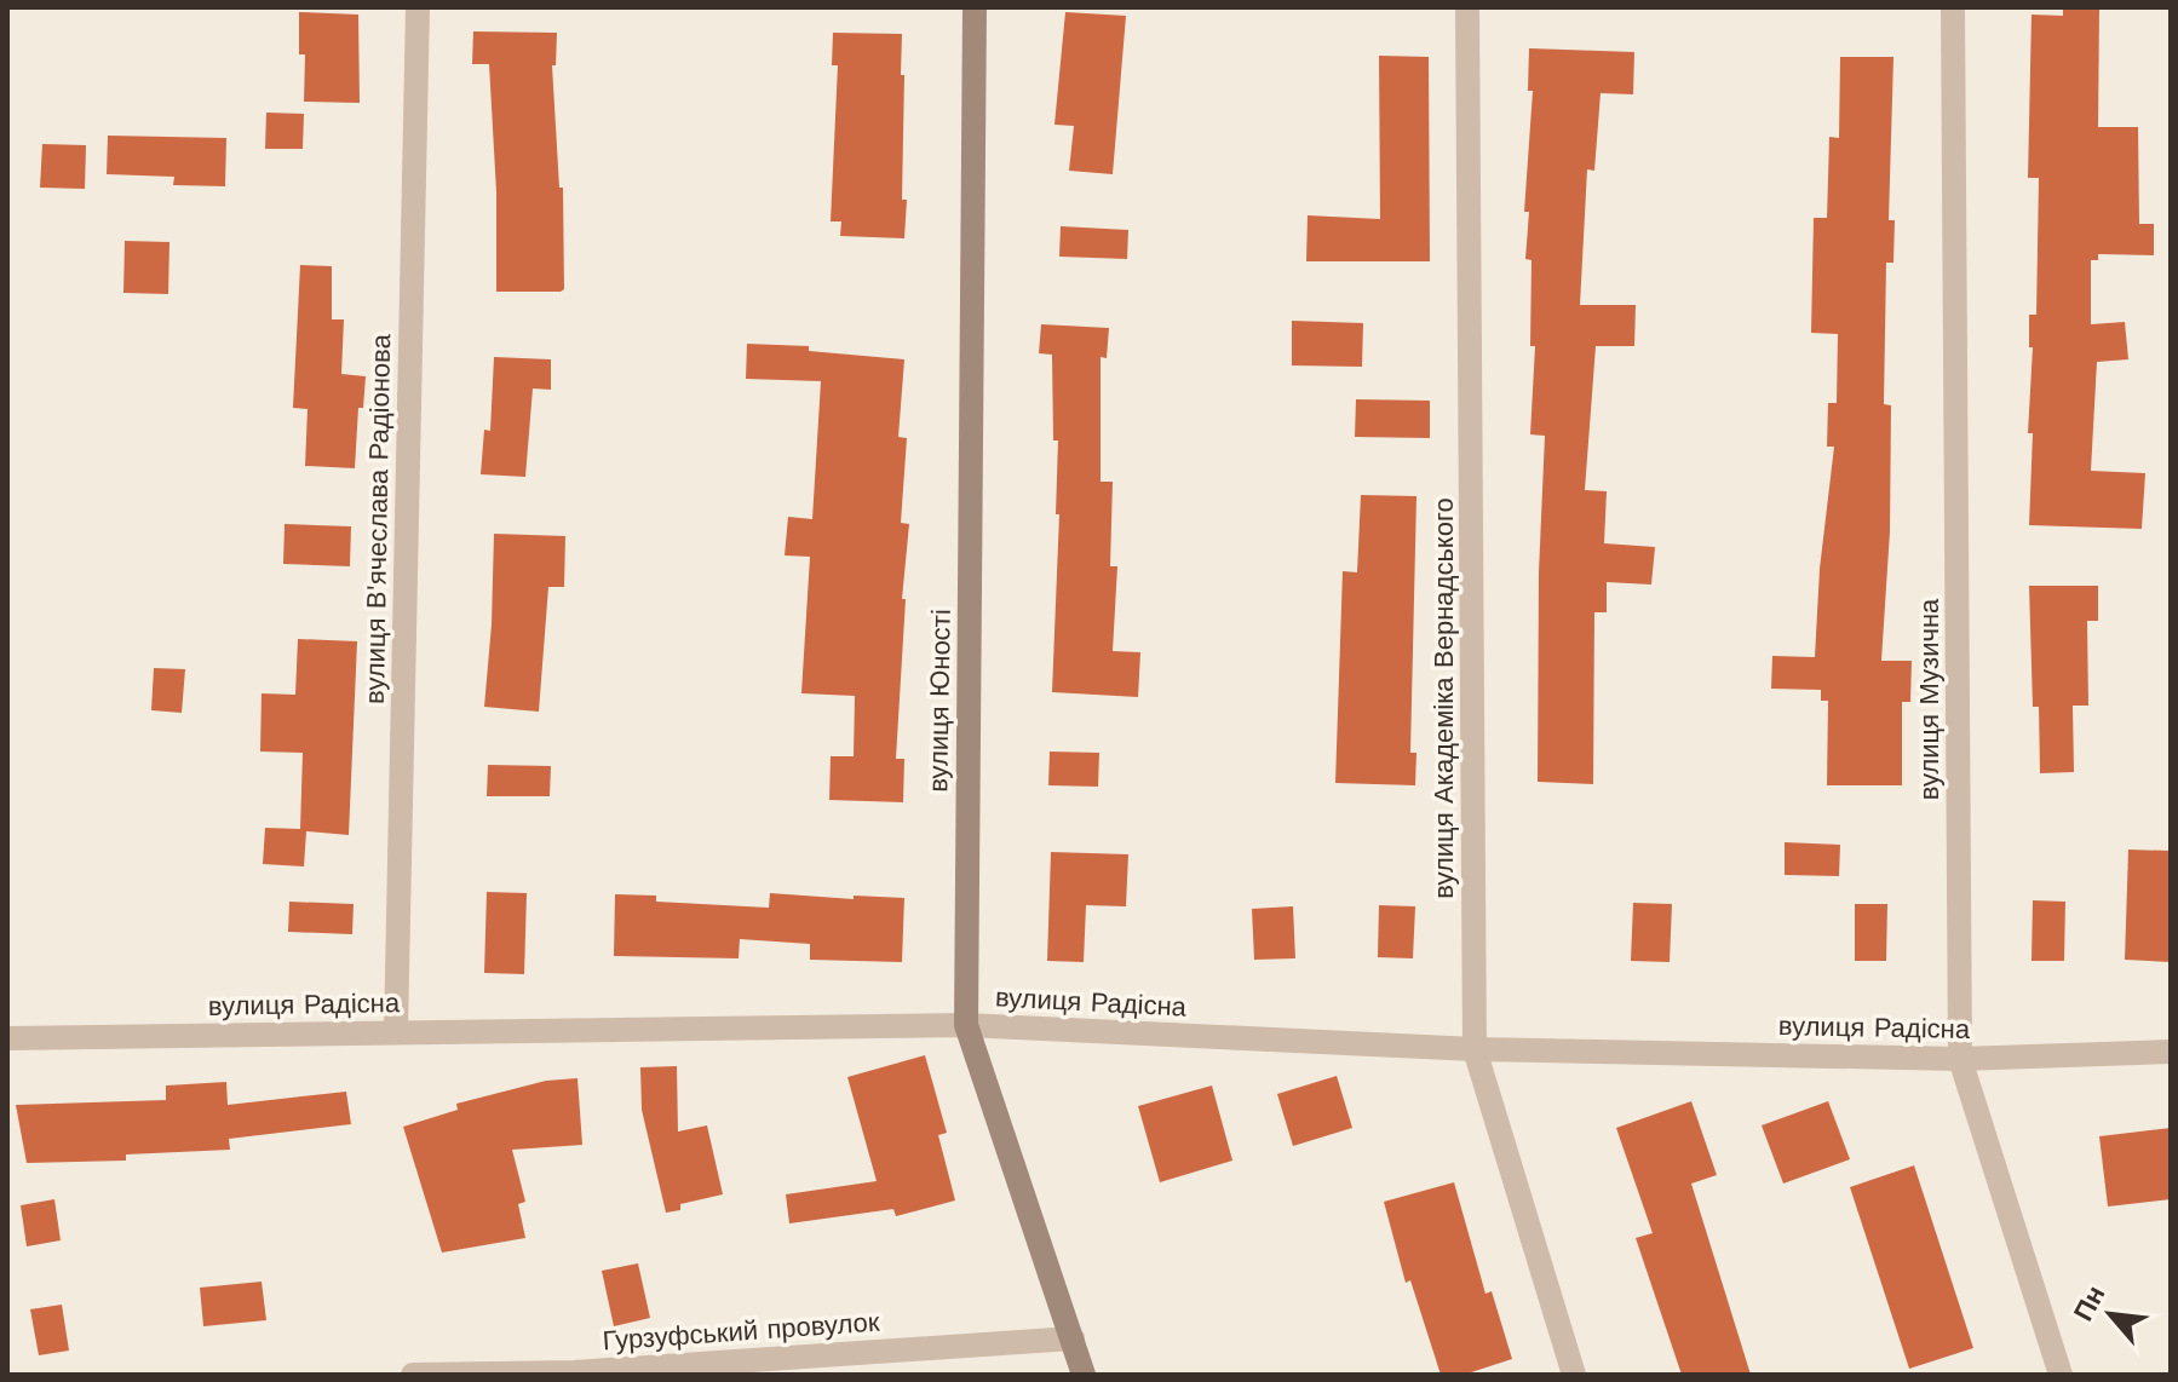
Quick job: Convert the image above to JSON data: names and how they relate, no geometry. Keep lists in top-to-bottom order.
{
  "streets": {
    "street": [
      "вулиця В'ячеслава Радіонова",
      "вулиця Академіка Вернадського",
      "вулиця Музична",
      "вулиця Юності",
      "вулиця Радісна",
      "Гурзуфський провулок"
    ]
  },
  "crossings": [
    ["вулиця В'ячеслава Радіонова", "вулиця Радісна"],
    ["вулиця Академіка Вернадського", "вулиця Радісна"],
    ["вулиця Музична", "вулиця Радісна"],
    ["вулиця Юності", "вулиця Радісна"],
    ["вулиця Юності", "Гурзуфський провулок"]
  ],
  "north": "top left"
}
